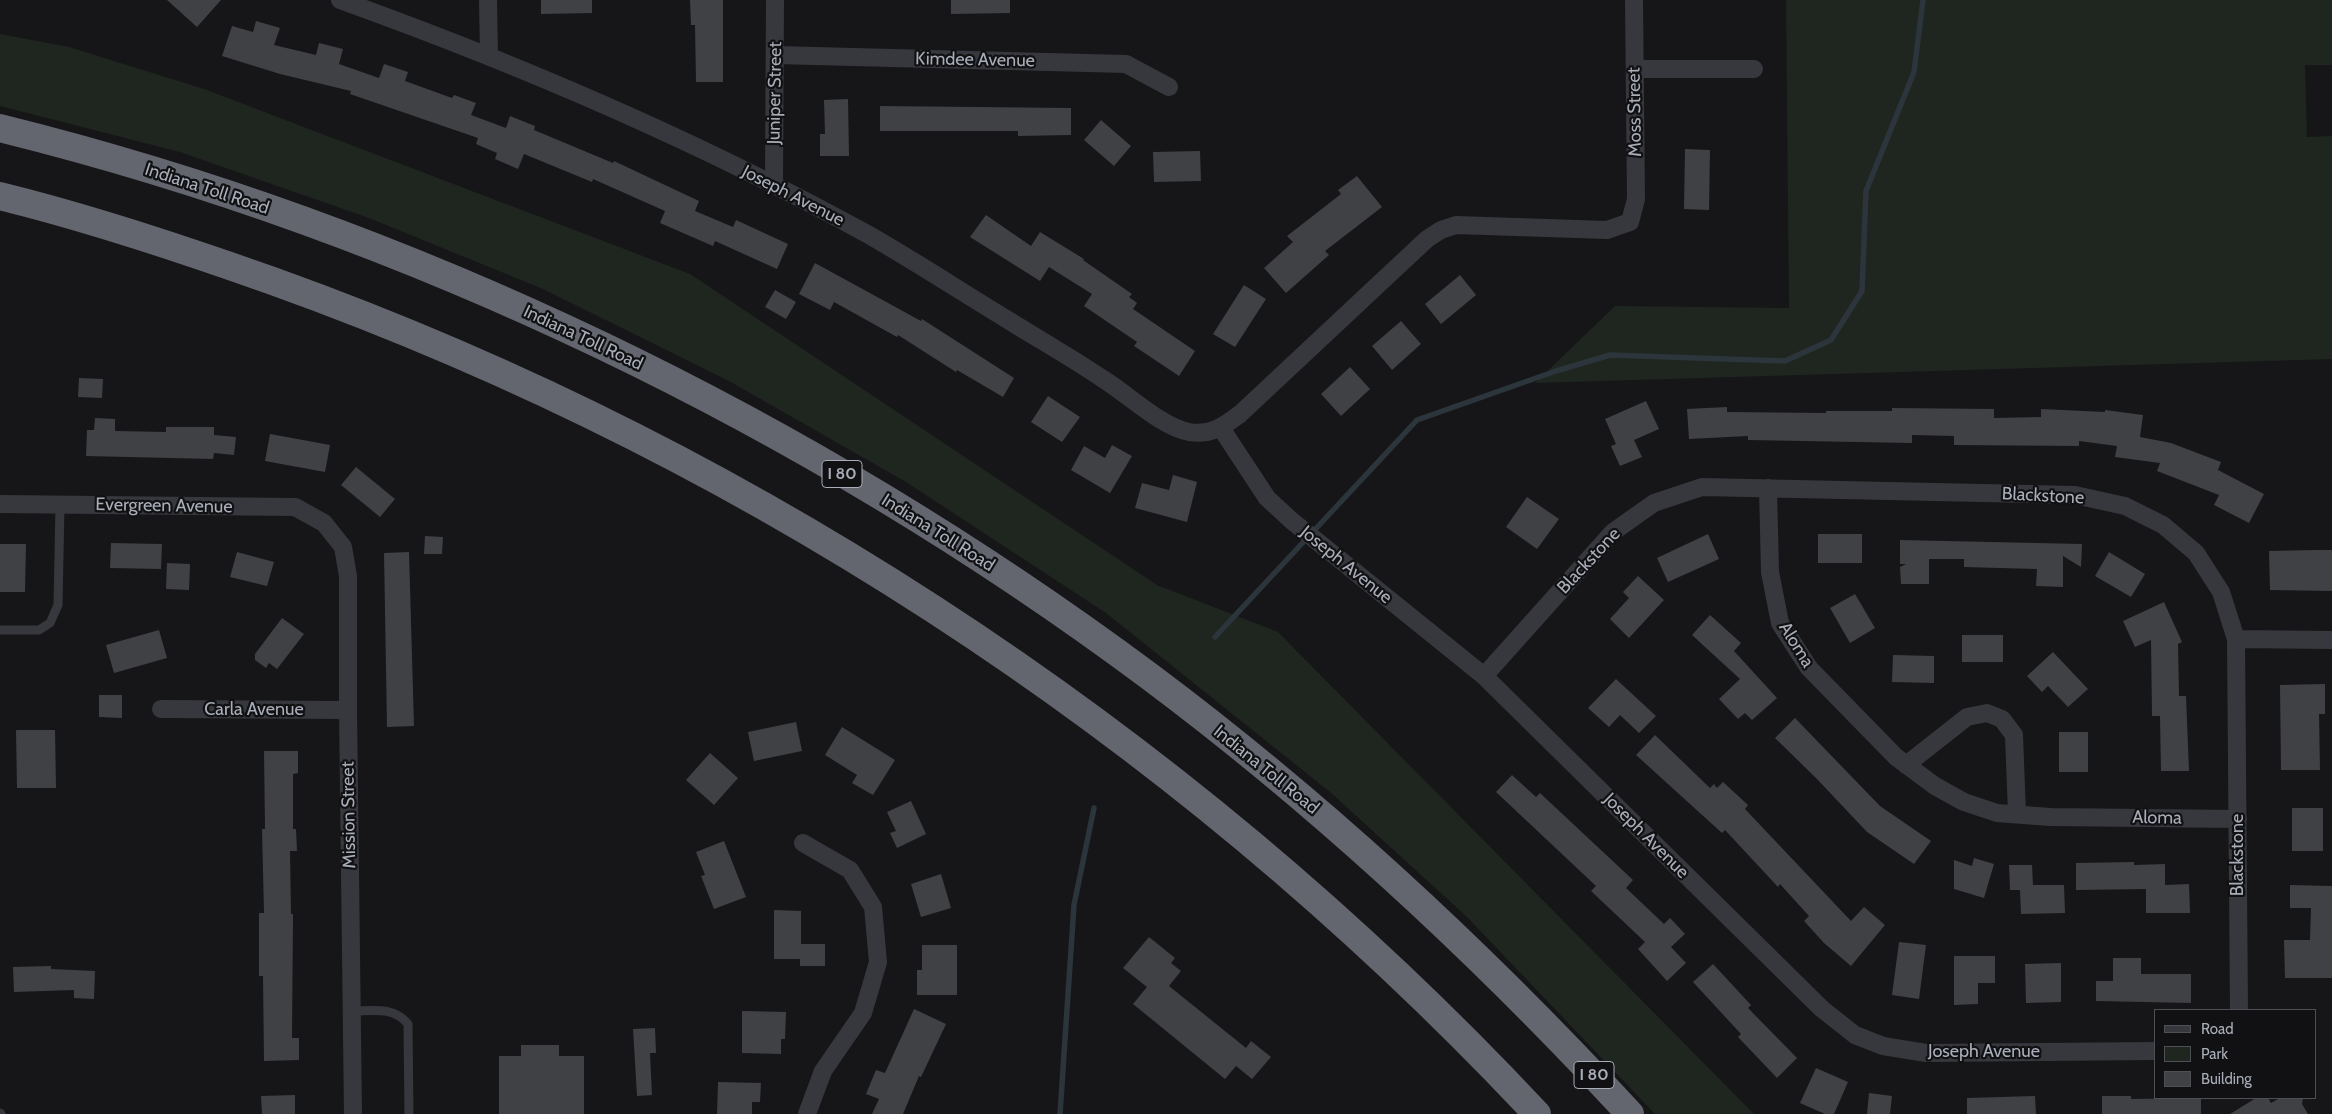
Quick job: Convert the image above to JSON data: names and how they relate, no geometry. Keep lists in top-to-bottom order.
{
  "streets": {
    "highway": ["Indiana Toll Road", "I 80"],
    "street": [
      "Kimdee Avenue",
      "Juniper Street",
      "Moss Street",
      "Joseph Avenue",
      "Blackstone",
      "Evergreen Avenue",
      "Aloma",
      "Carla Avenue",
      "Mission Street"
    ]
  },
  "crossings": [
    ["Kimdee Avenue", "Juniper Street"],
    ["Juniper Street", "Joseph Avenue"],
    ["Moss Street", "Joseph Avenue"],
    ["Joseph Avenue", "Blackstone"],
    ["Blackstone", "Aloma"],
    ["Evergreen Avenue", "Mission Street"],
    ["Carla Avenue", "Mission Street"]
  ],
  "legend": ["Road", "Park", "Building"]
}
